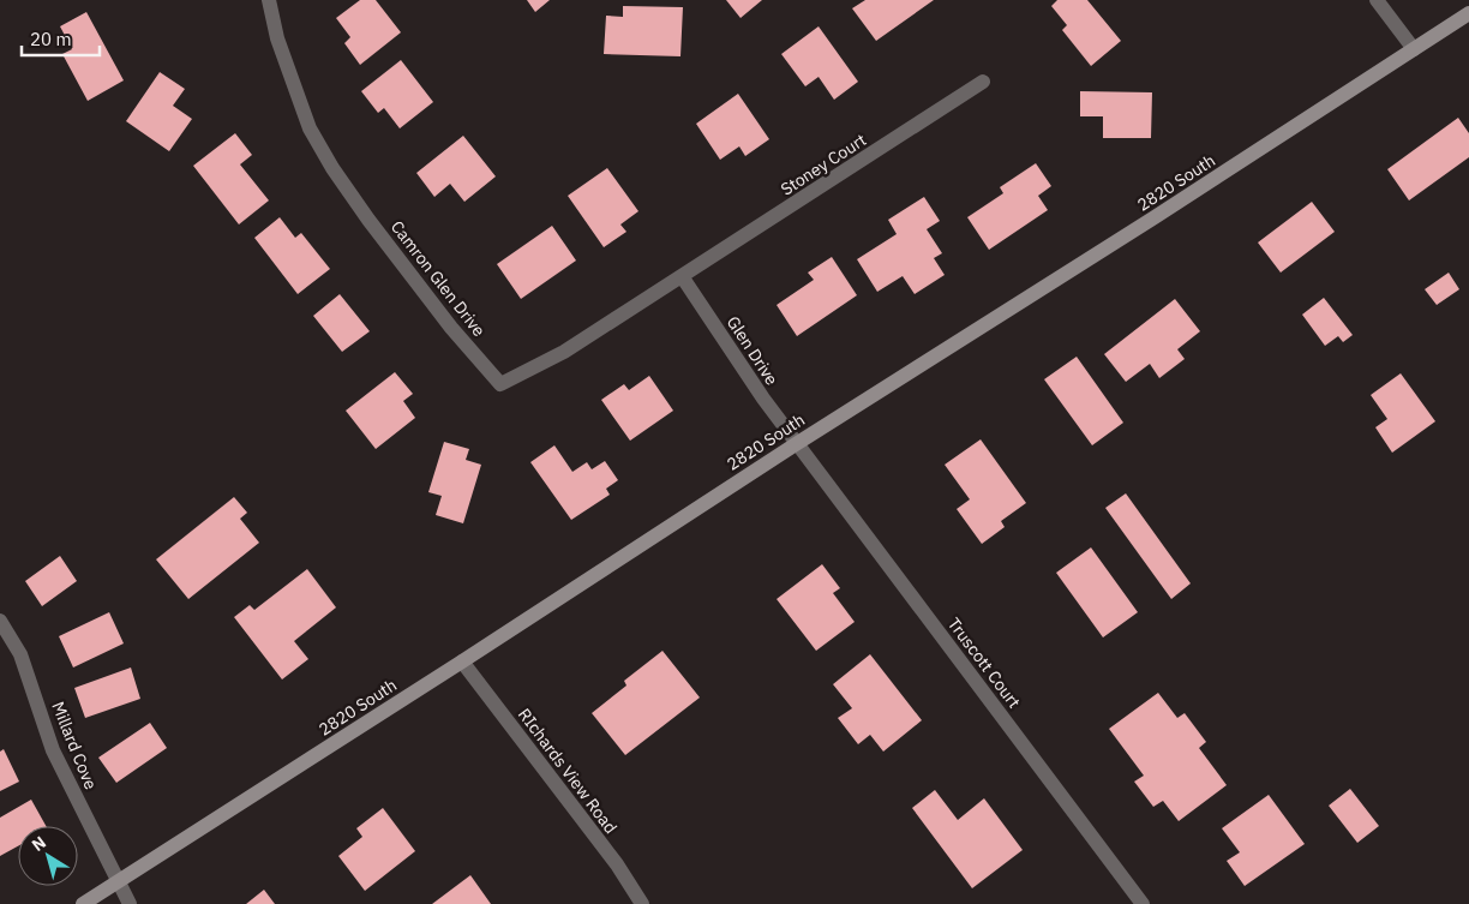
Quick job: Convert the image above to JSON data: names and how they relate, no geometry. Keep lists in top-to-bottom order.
{
  "streets": {
    "street": [
      "Stoney Court",
      "2820 South",
      "Camron Glen Drive",
      "Glen Drive",
      "Truscott Court",
      "Millard Cove",
      "RIchards View Road"
    ]
  },
  "crossings": [
    ["Stoney Court", "Camron Glen Drive"],
    ["Stoney Court", "Glen Drive"],
    ["2820 South", "Glen Drive"],
    ["2820 South", "Truscott Court"],
    ["2820 South", "Millard Cove"],
    ["2820 South", "RIchards View Road"],
    ["Camron Glen Drive", "Glen Drive"],
    ["Glen Drive", "Truscott Court"]
  ],
  "scale_bar": "20 m",
  "north": "top left"
}
